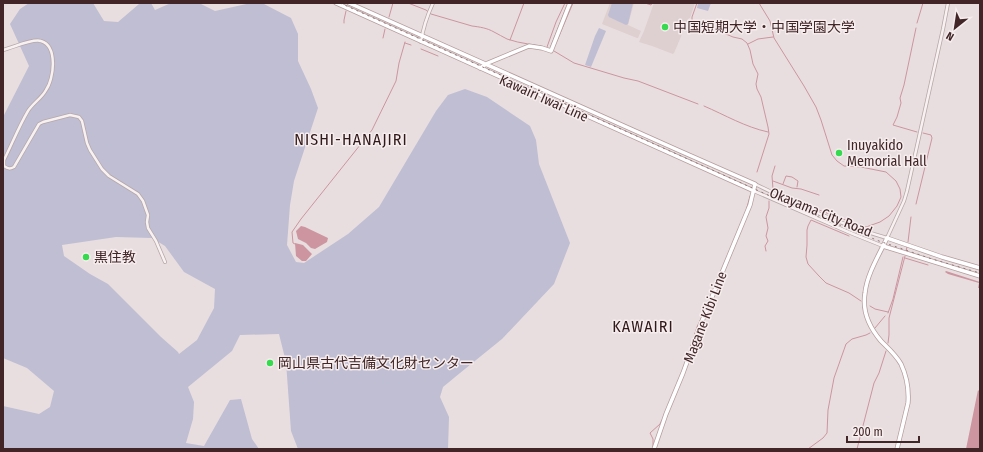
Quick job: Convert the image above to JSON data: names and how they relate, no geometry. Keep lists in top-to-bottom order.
{
  "streets": {
    "main road": ["Kawairi Iwai Line", "Magane Kibi Line"],
    "street": ["Okayama City Road"]
  },
  "crossings": [
    ["Kawairi Iwai Line", "Okayama City Road"],
    ["Kawairi Iwai Line", "Magane Kibi Line"],
    ["Okayama City Road", "Magane Kibi Line"]
  ],
  "districts": ["NISHI-HANAJIRI", "KAWAIRI"],
  "places": [
    "中国短期大学・中国学園大学",
    "Inuyakido Memorial Hall",
    "黒住教",
    "岡山県古代吉備文化財センター"
  ],
  "scale_bar": "200 m",
  "north": "bottom left"
}
